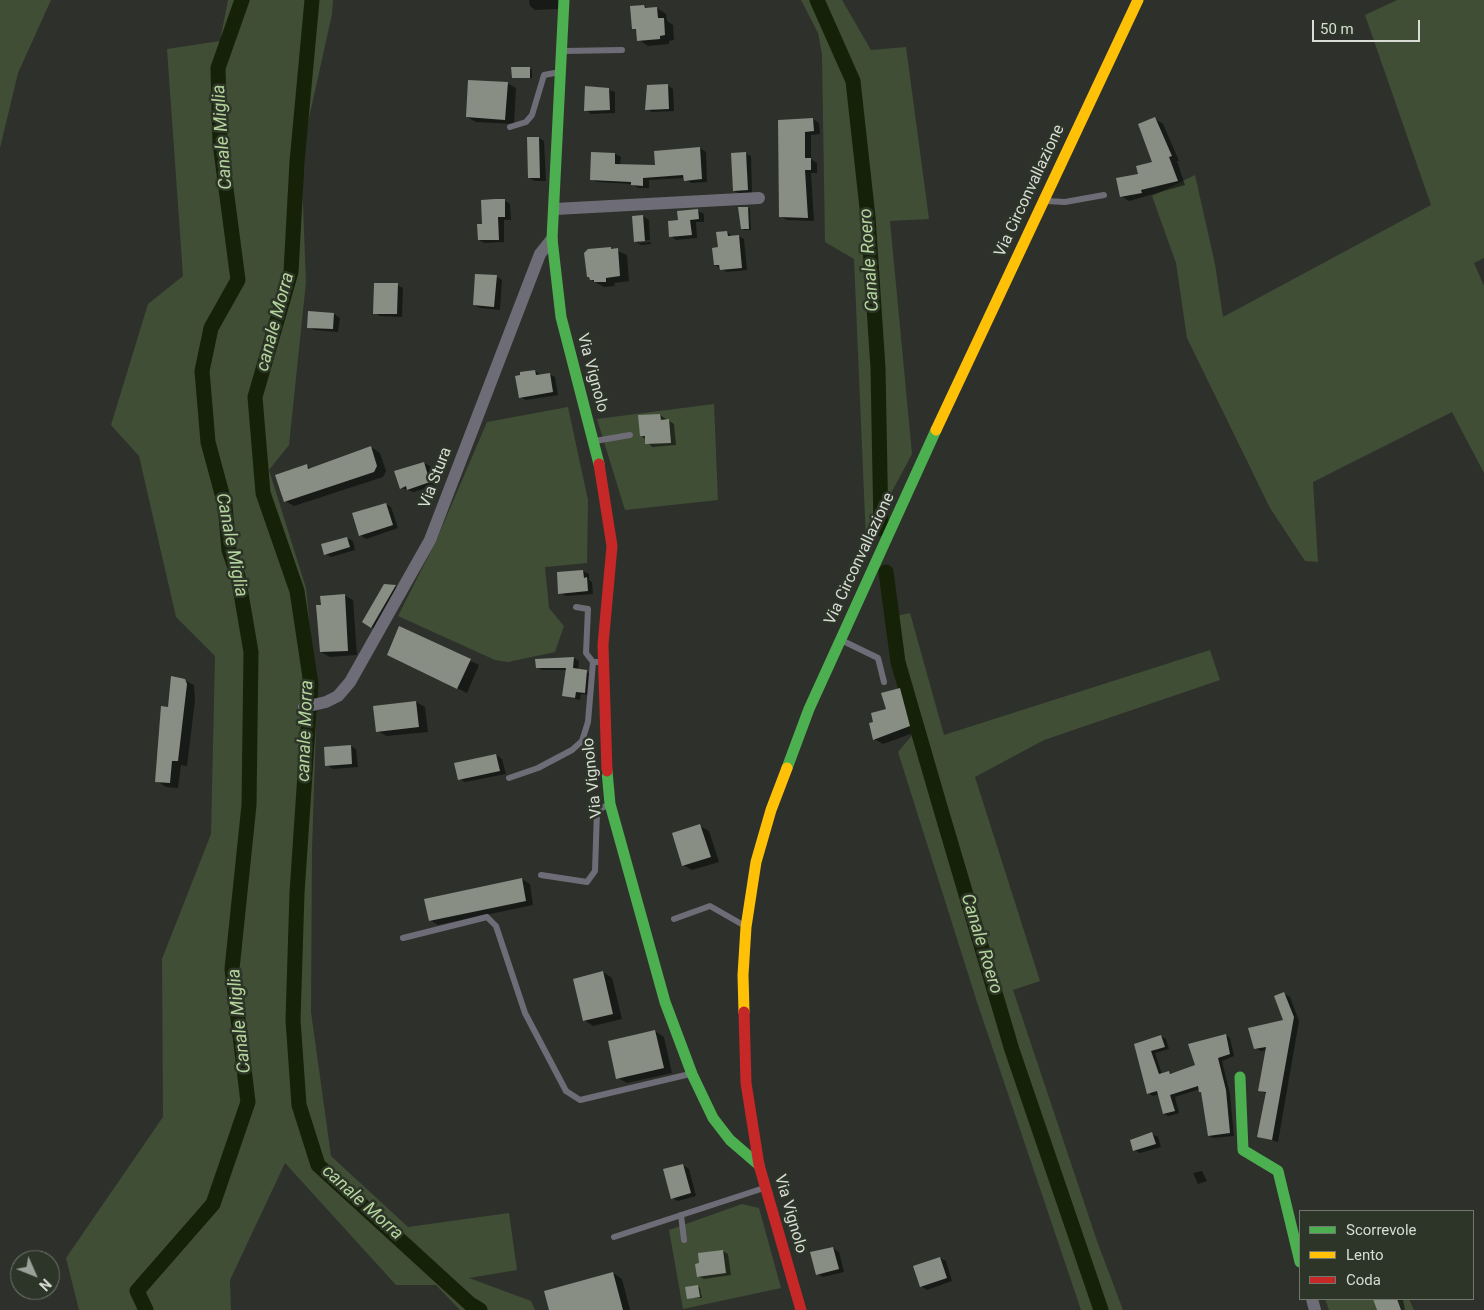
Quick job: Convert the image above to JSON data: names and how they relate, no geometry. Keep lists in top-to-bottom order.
{
  "streets": {
    "street": ["Via Circonvallazione", "Via Vignolo", "Via Stura"]
  },
  "crossings": [
    ["Via Circonvallazione", "Via Vignolo"],
    ["Via Vignolo", "Via Stura"]
  ],
  "water": ["Canale Miglia", "Canale Roero", "canale Morra"],
  "legend": ["Scorrevole", "Lento", "Coda"],
  "scale_bar": "50 m",
  "north": "bottom right"
}
